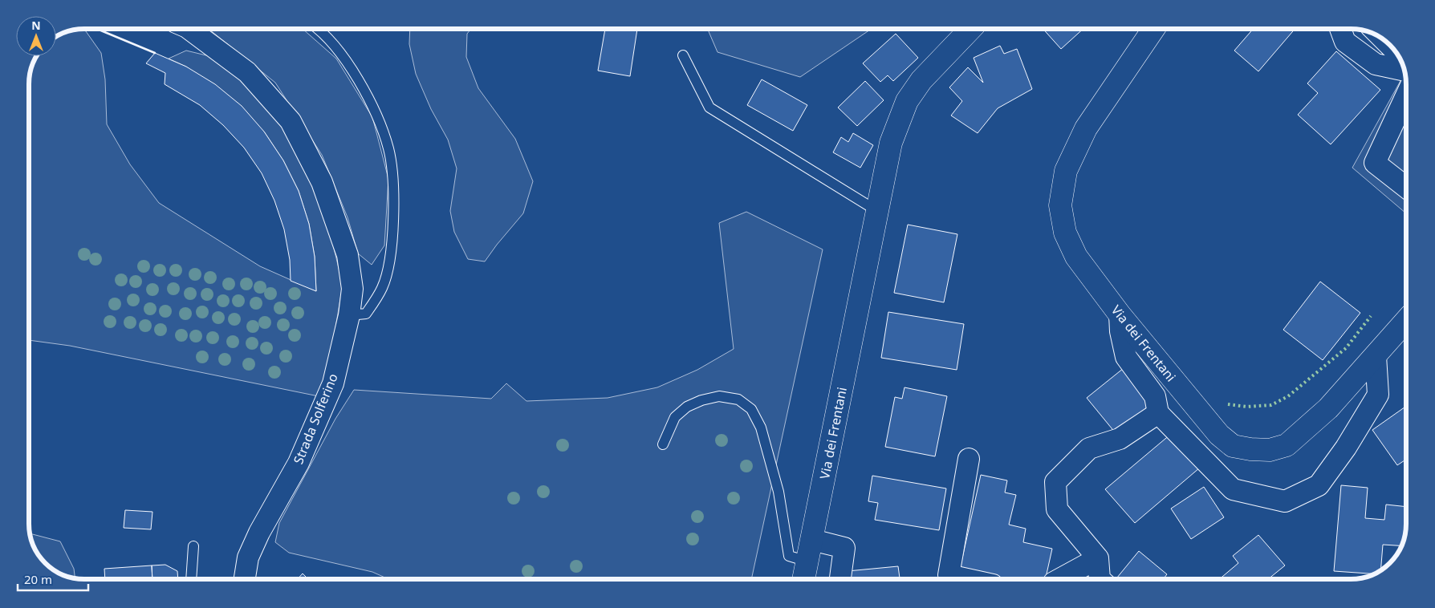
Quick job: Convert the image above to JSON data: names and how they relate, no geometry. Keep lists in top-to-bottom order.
{
  "streets": {
    "main road": ["Via dei Frentani"],
    "street": ["Strada Solferino"]
  },
  "scale_bar": "20 m",
  "north": "top"
}
